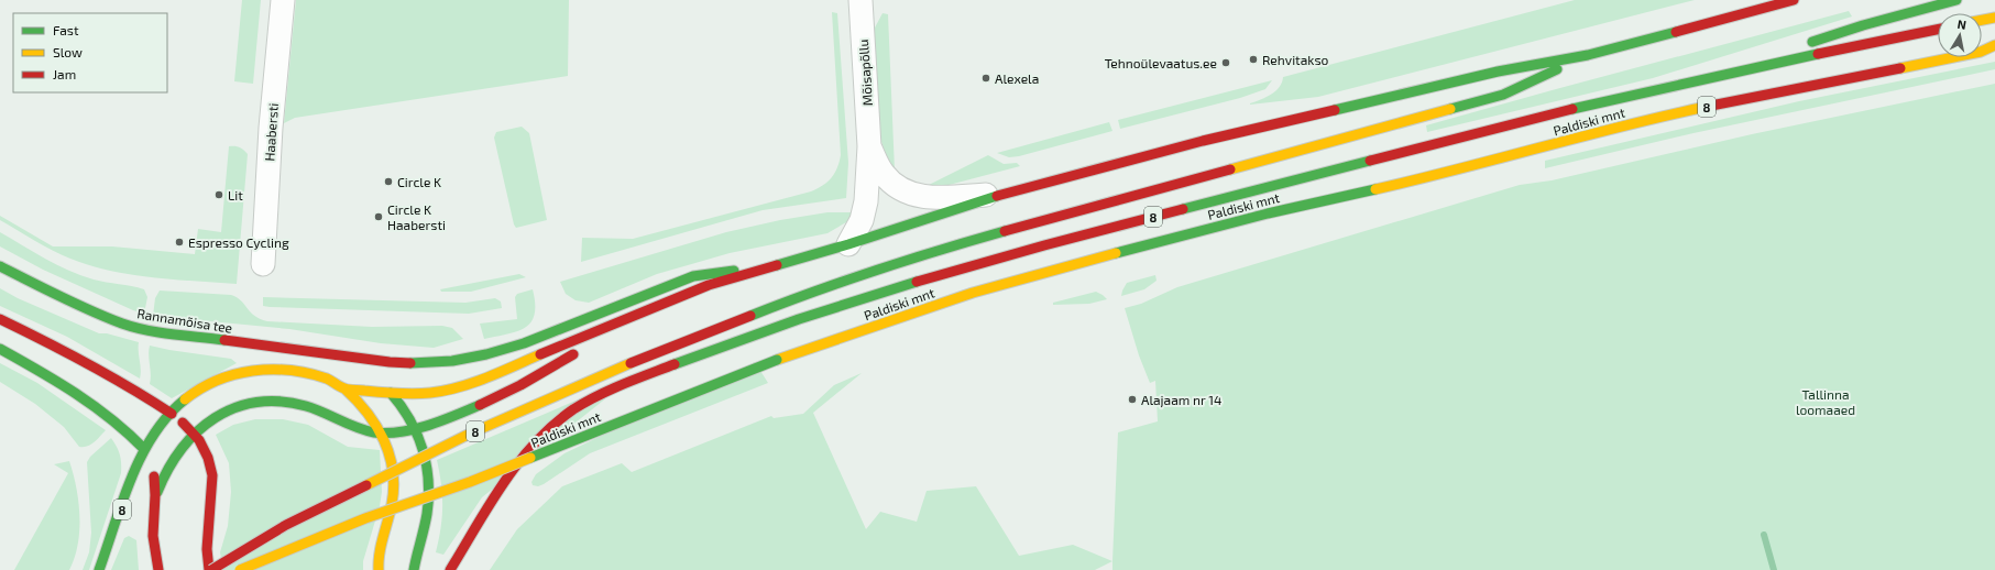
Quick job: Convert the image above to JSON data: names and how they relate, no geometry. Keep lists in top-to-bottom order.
{
  "streets": {
    "main road": ["8", "Paldiski mnt", "Rannamõisa tee"],
    "street": ["Mõisapõllu", "Haabersti"]
  },
  "crossings": [
    ["Mõisapõllu", "8"],
    ["8", "Rannamõisa tee"]
  ],
  "parks": ["Tallinna loomaaed"],
  "places": [
    "Rehvitakso",
    "Tehnoülevaatus.ee",
    "Alexela",
    "Circle K",
    "Lit",
    "Circle K Haabersti",
    "Espresso Cycling",
    "Alajaam nr 14"
  ],
  "legend": ["Fast", "Slow", "Jam"],
  "north": "top"
}
